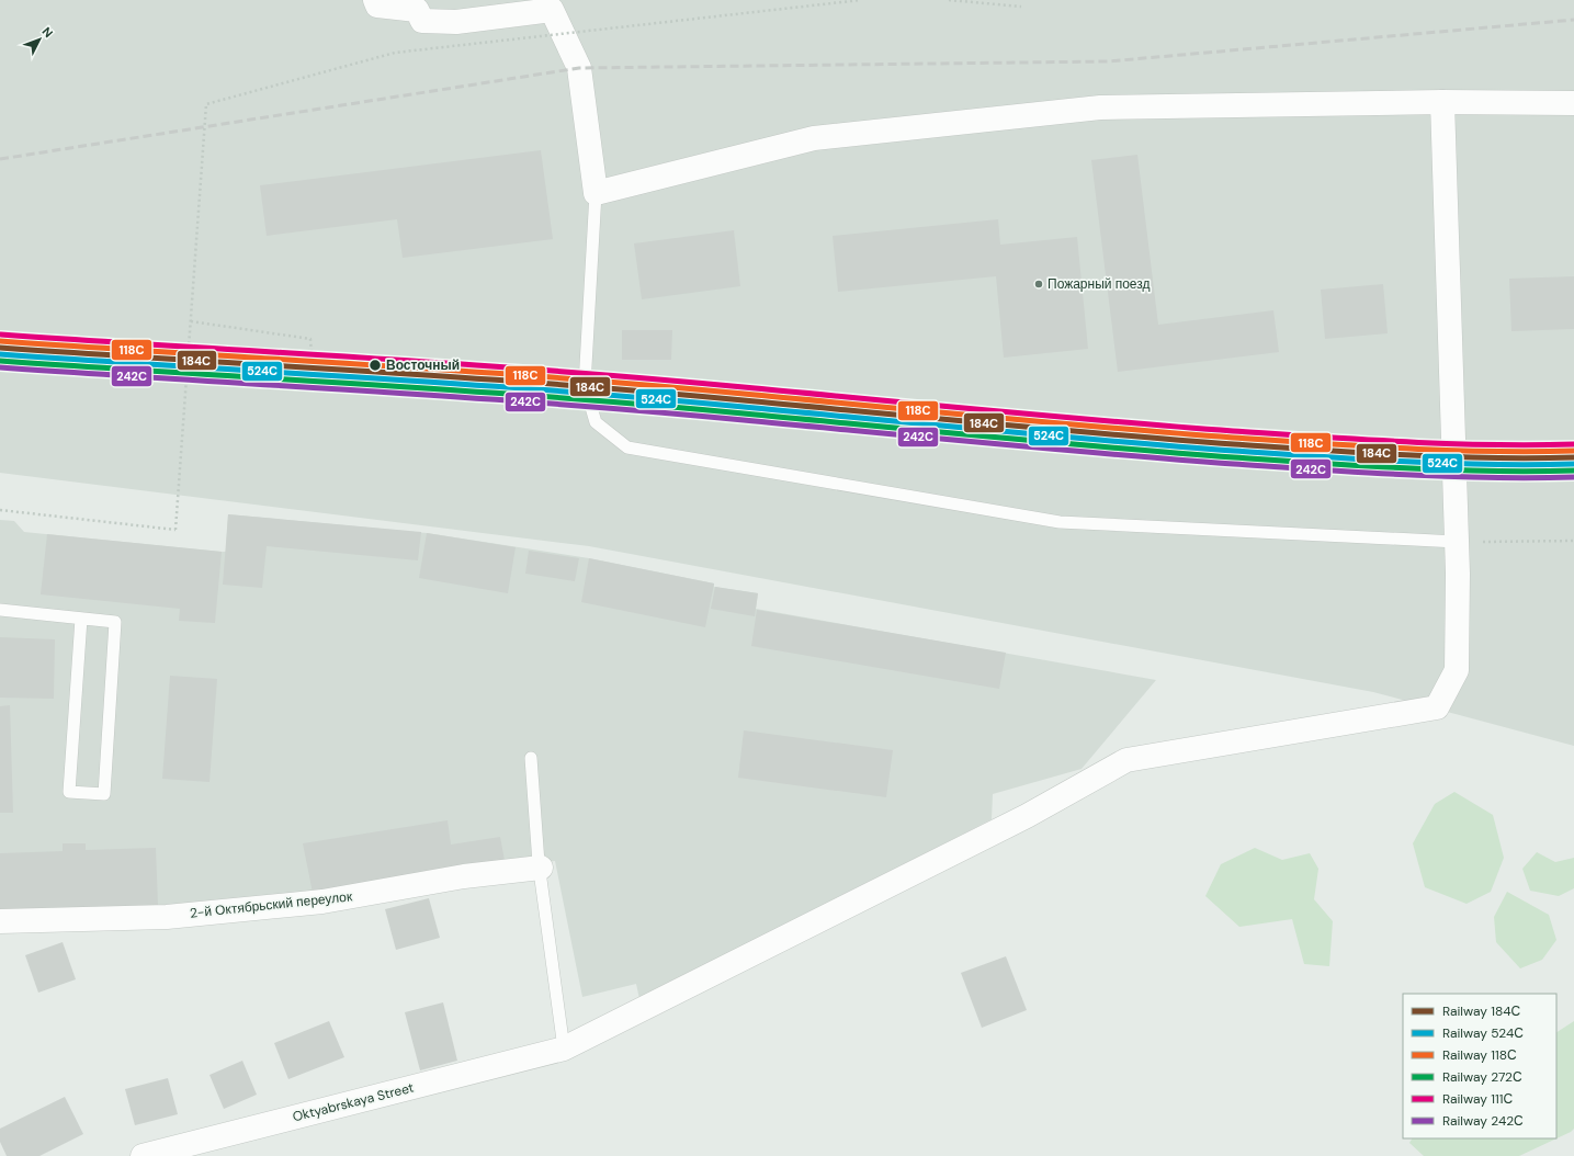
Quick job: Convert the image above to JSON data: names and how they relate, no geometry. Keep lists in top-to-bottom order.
{
  "streets": {
    "street": ["2-й Октябрьский переулок", "Oktyabrskaya Street"]
  },
  "places": ["Пожарный поезд", "Восточный"],
  "lines": [
    "rail line 111С",
    "rail line 118С",
    "rail line 184С",
    "rail line 524С",
    "rail line 272С",
    "rail line 242С"
  ],
  "legend": [
    "Railway 184С",
    "Railway 524С",
    "Railway 118С",
    "Railway 272С",
    "Railway 111С",
    "Railway 242С"
  ],
  "north": "top right"
}
